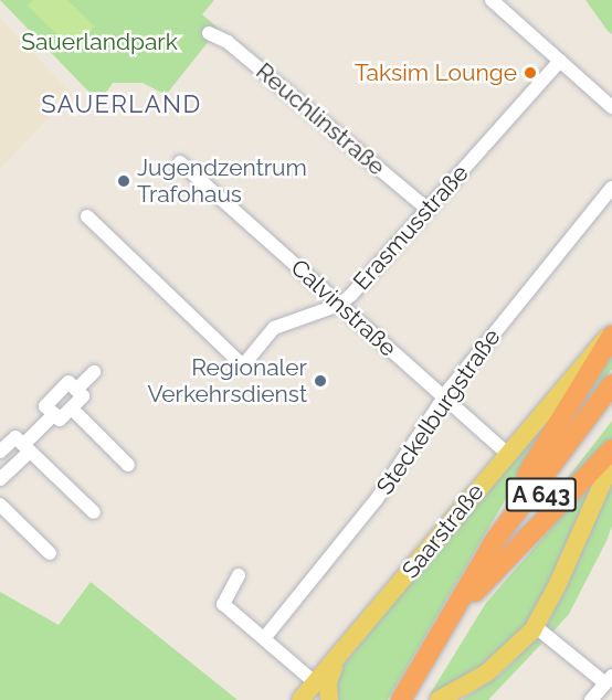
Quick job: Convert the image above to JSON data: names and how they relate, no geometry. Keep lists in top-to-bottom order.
{
  "streets": {
    "highway": ["A 643"],
    "main road": ["Saarstraße"],
    "street": [
      "Reuchlinstraße",
      "Erasmusstraße",
      "Calvinstraße",
      "Steckelburgstraße"
    ]
  },
  "crossings": [
    ["Reuchlinstraße", "Erasmusstraße"],
    ["Erasmusstraße", "Calvinstraße"],
    ["Calvinstraße", "Steckelburgstraße"],
    ["Calvinstraße", "Saarstraße"]
  ],
  "districts": ["SAUERLAND"],
  "parks": ["Sauerlandpark"],
  "places": ["Taksim Lounge", "Jugendzentrum Trafohaus", "Regionaler Verkehrsdienst"]
}
